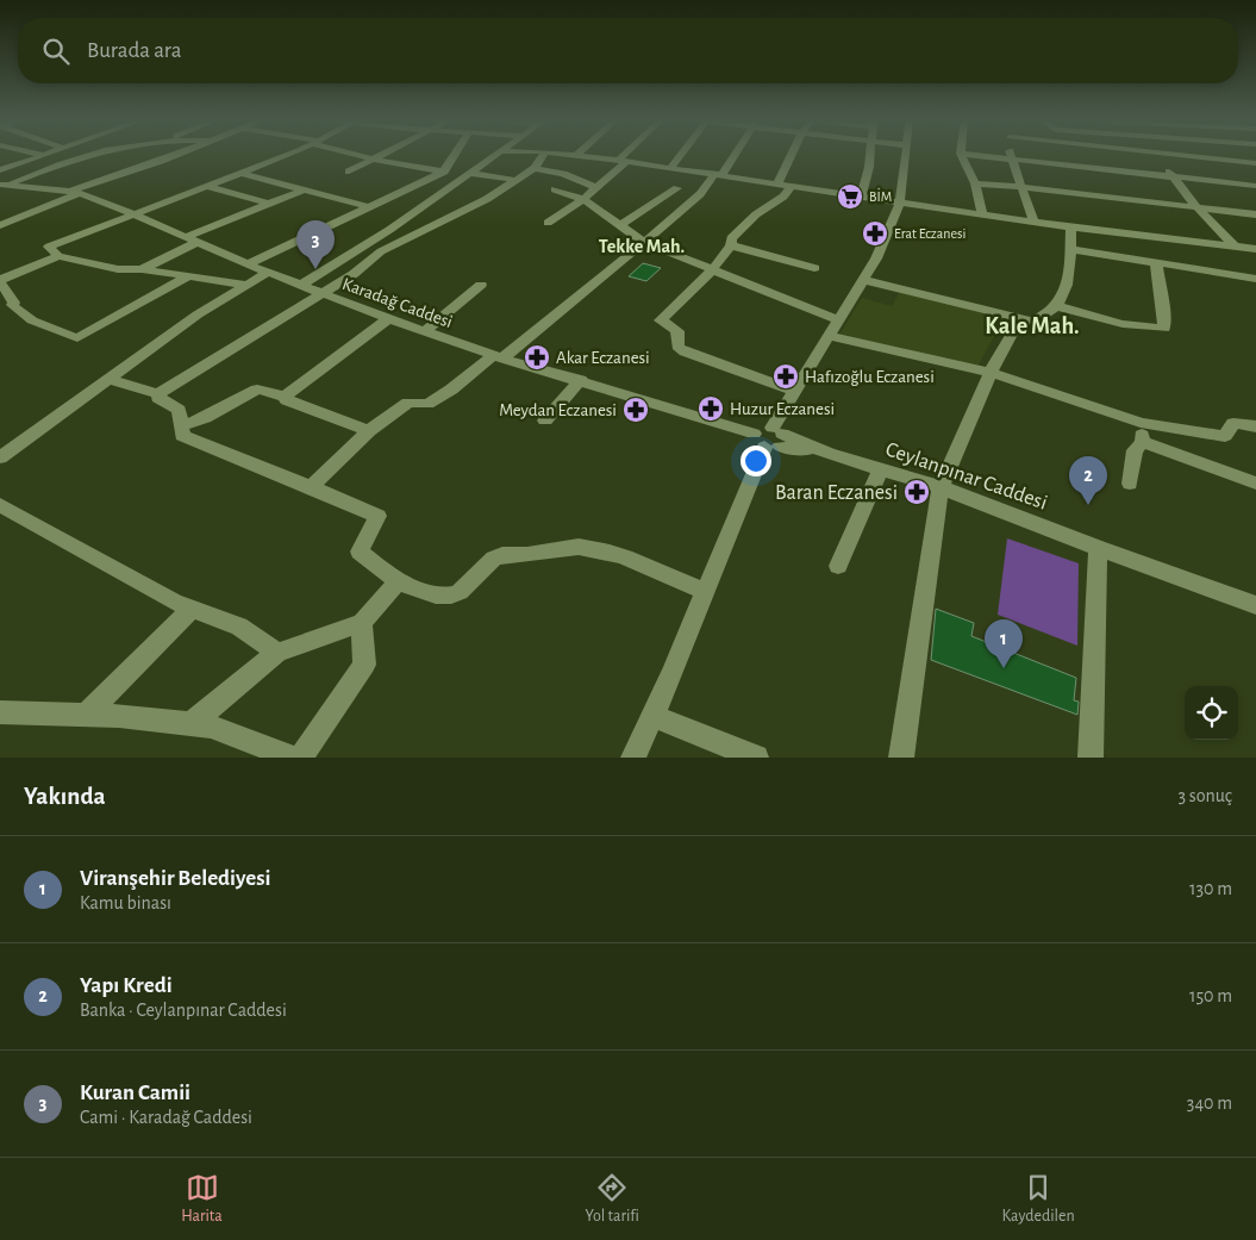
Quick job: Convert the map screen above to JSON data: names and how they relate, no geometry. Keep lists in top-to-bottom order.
{
  "streets": {
    "street": ["Karadağ Caddesi", "Ceylanpınar Caddesi"]
  },
  "crossings": [
    ["Karadağ Caddesi", "Ceylanpınar Caddesi"]
  ],
  "districts": ["Tekke Mah.", "Kale Mah."],
  "places": {
    "supermarket": ["BİM"],
    "pharmacy": [
      "Erat Eczanesi",
      "Akar Eczanesi",
      "Hafızoğlu Eczanesi",
      "Huzur Eczanesi",
      "Meydan Eczanesi",
      "Baran Eczanesi"
    ]
  },
  "page": {
    "search": "Burada ara",
    "pins": ["3", "2", "1"],
    "heading": ["Yakında", "3 sonuç"],
    "list": [
      {
        "mark": "1",
        "name": "Viranşehir Belediyesi",
        "note": "Kamu binası",
        "value": "130 m"
      },
      {
        "mark": "2",
        "name": "Yapı Kredi",
        "note": "Banka · Ceylanpınar Caddesi",
        "value": "150 m"
      },
      {
        "mark": "3",
        "name": "Kuran Camii",
        "note": "Cami · Karadağ Caddesi",
        "value": "340 m"
      }
    ],
    "nav": ["Harita", "Yol tarifi", "Kaydedilen"]
  }
}
